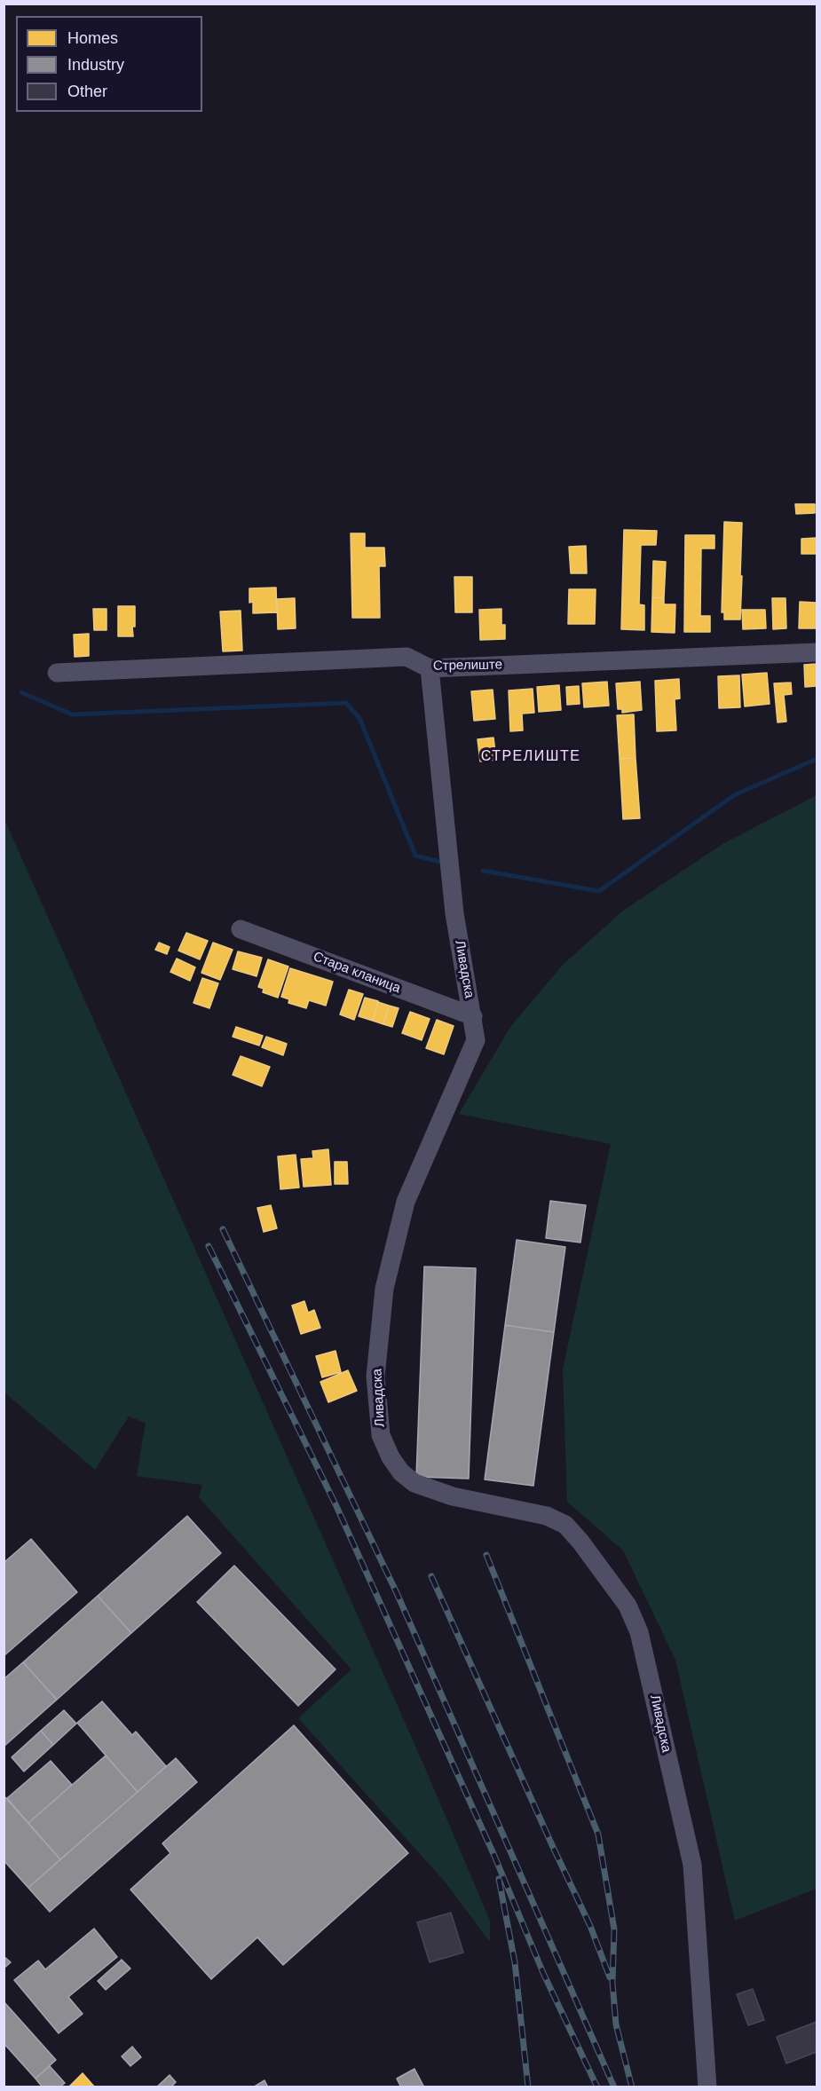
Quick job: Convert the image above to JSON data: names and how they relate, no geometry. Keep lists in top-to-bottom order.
{
  "streets": {
    "street": ["Стрелиште", "Ливадска", "Стара кланица"]
  },
  "crossings": [
    ["Стрелиште", "Ливадска"],
    ["Ливадска", "Стара кланица"]
  ],
  "districts": ["СТРЕЛИШТЕ"],
  "legend": ["Homes", "Industry", "Other"]
}
